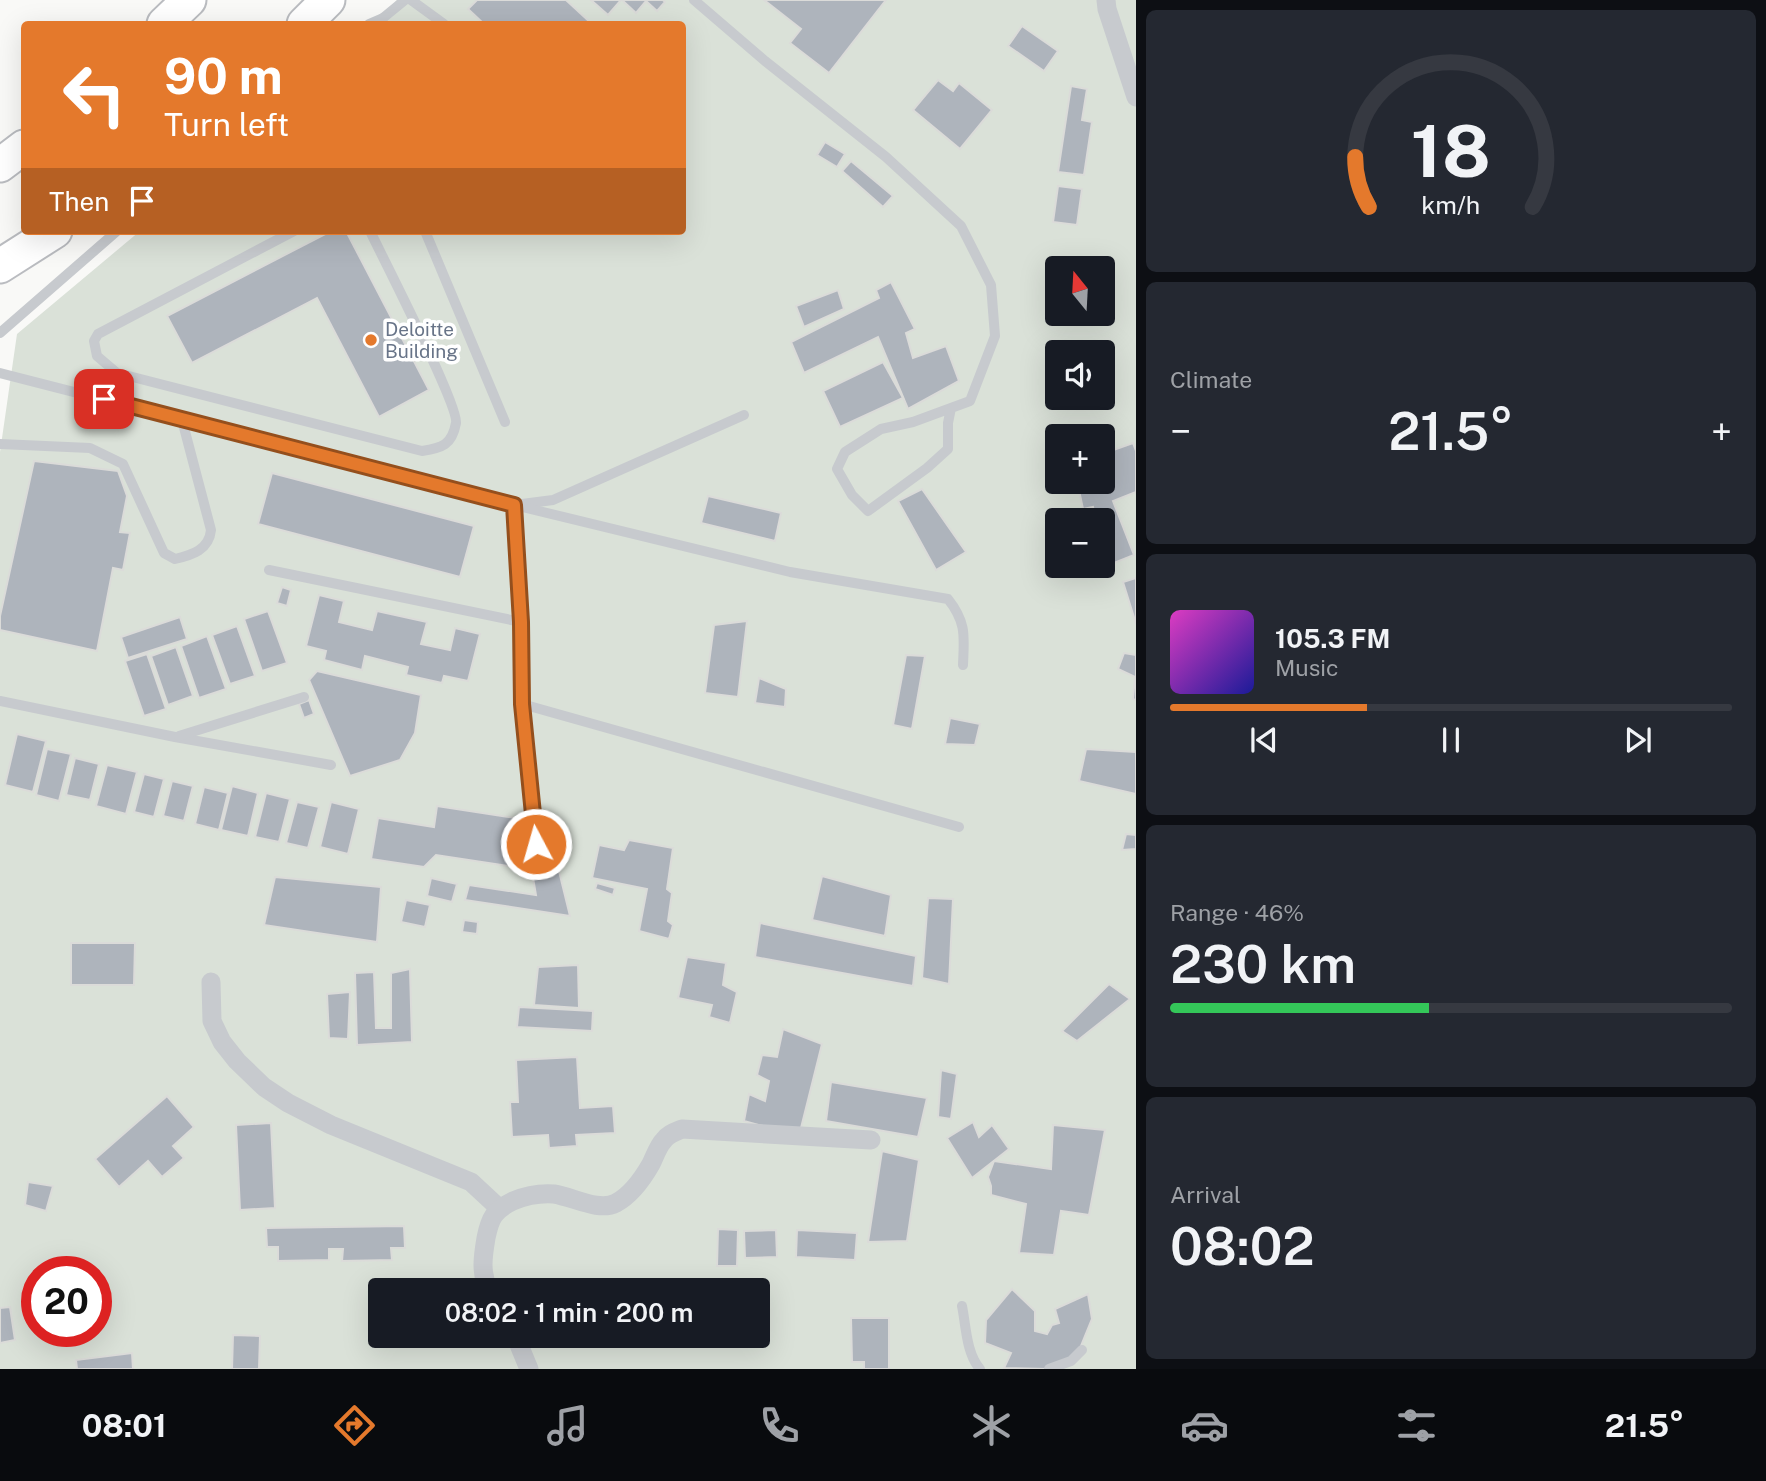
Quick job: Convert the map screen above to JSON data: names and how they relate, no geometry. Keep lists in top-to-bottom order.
{
  "places": ["Deloitte Building"],
  "north": "top",
  "page": {
    "turn": ["90 m", "Turn left"],
    "then": "Then",
    "map_buttons": ["+", "−"],
    "tile": [
      "Climate",
      ["Range · 46%", "230 km"],
      ["Arrival", "08:02"]
    ],
    "heat": ["−", "21.5°", "+"],
    "song": ["105.3 FM", "Music"],
    "limit": "20",
    "trip": "08:02 · 1 min · 200 m",
    "tabs": ["08:01", "21.5°"],
    "gauge": ["18", "km/h"]
  }
}
